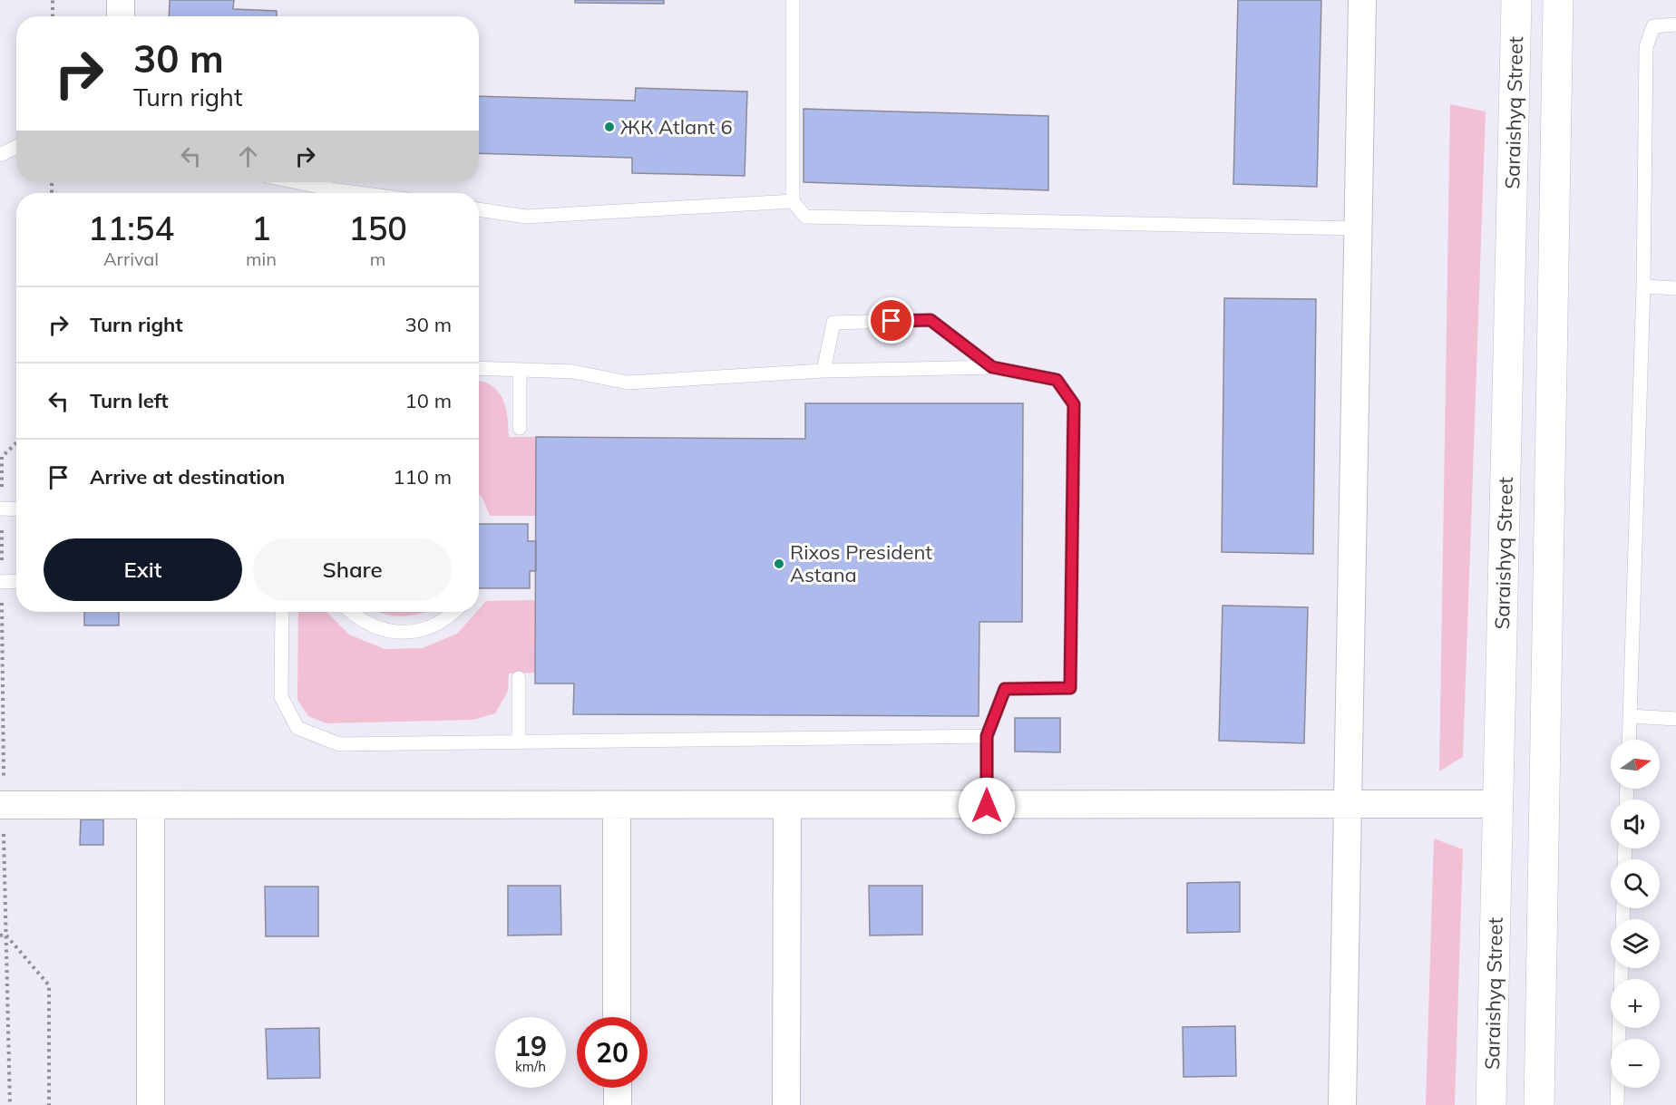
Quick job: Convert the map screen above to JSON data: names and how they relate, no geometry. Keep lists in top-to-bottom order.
{
  "streets": {
    "main road": ["Saraishyq Street"]
  },
  "places": ["ЖК Atlant 6", "Rixos President Astana"],
  "north": "right",
  "page": {
    "turn": ["30 m", "Turn right"],
    "eta": [
      "11:54",
      "Arrival",
      "1",
      "min",
      "150",
      "m"
    ],
    "list": [
      {
        "name": "Turn right",
        "value": "30 m"
      },
      {
        "name": "Turn left",
        "value": "10 m"
      },
      {
        "name": "Arrive at destination",
        "value": "110 m"
      }
    ],
    "buttons": ["Exit", "Share"],
    "map_buttons": ["+", "−"],
    "speed": "19 km/h",
    "limit": "20"
  }
}
